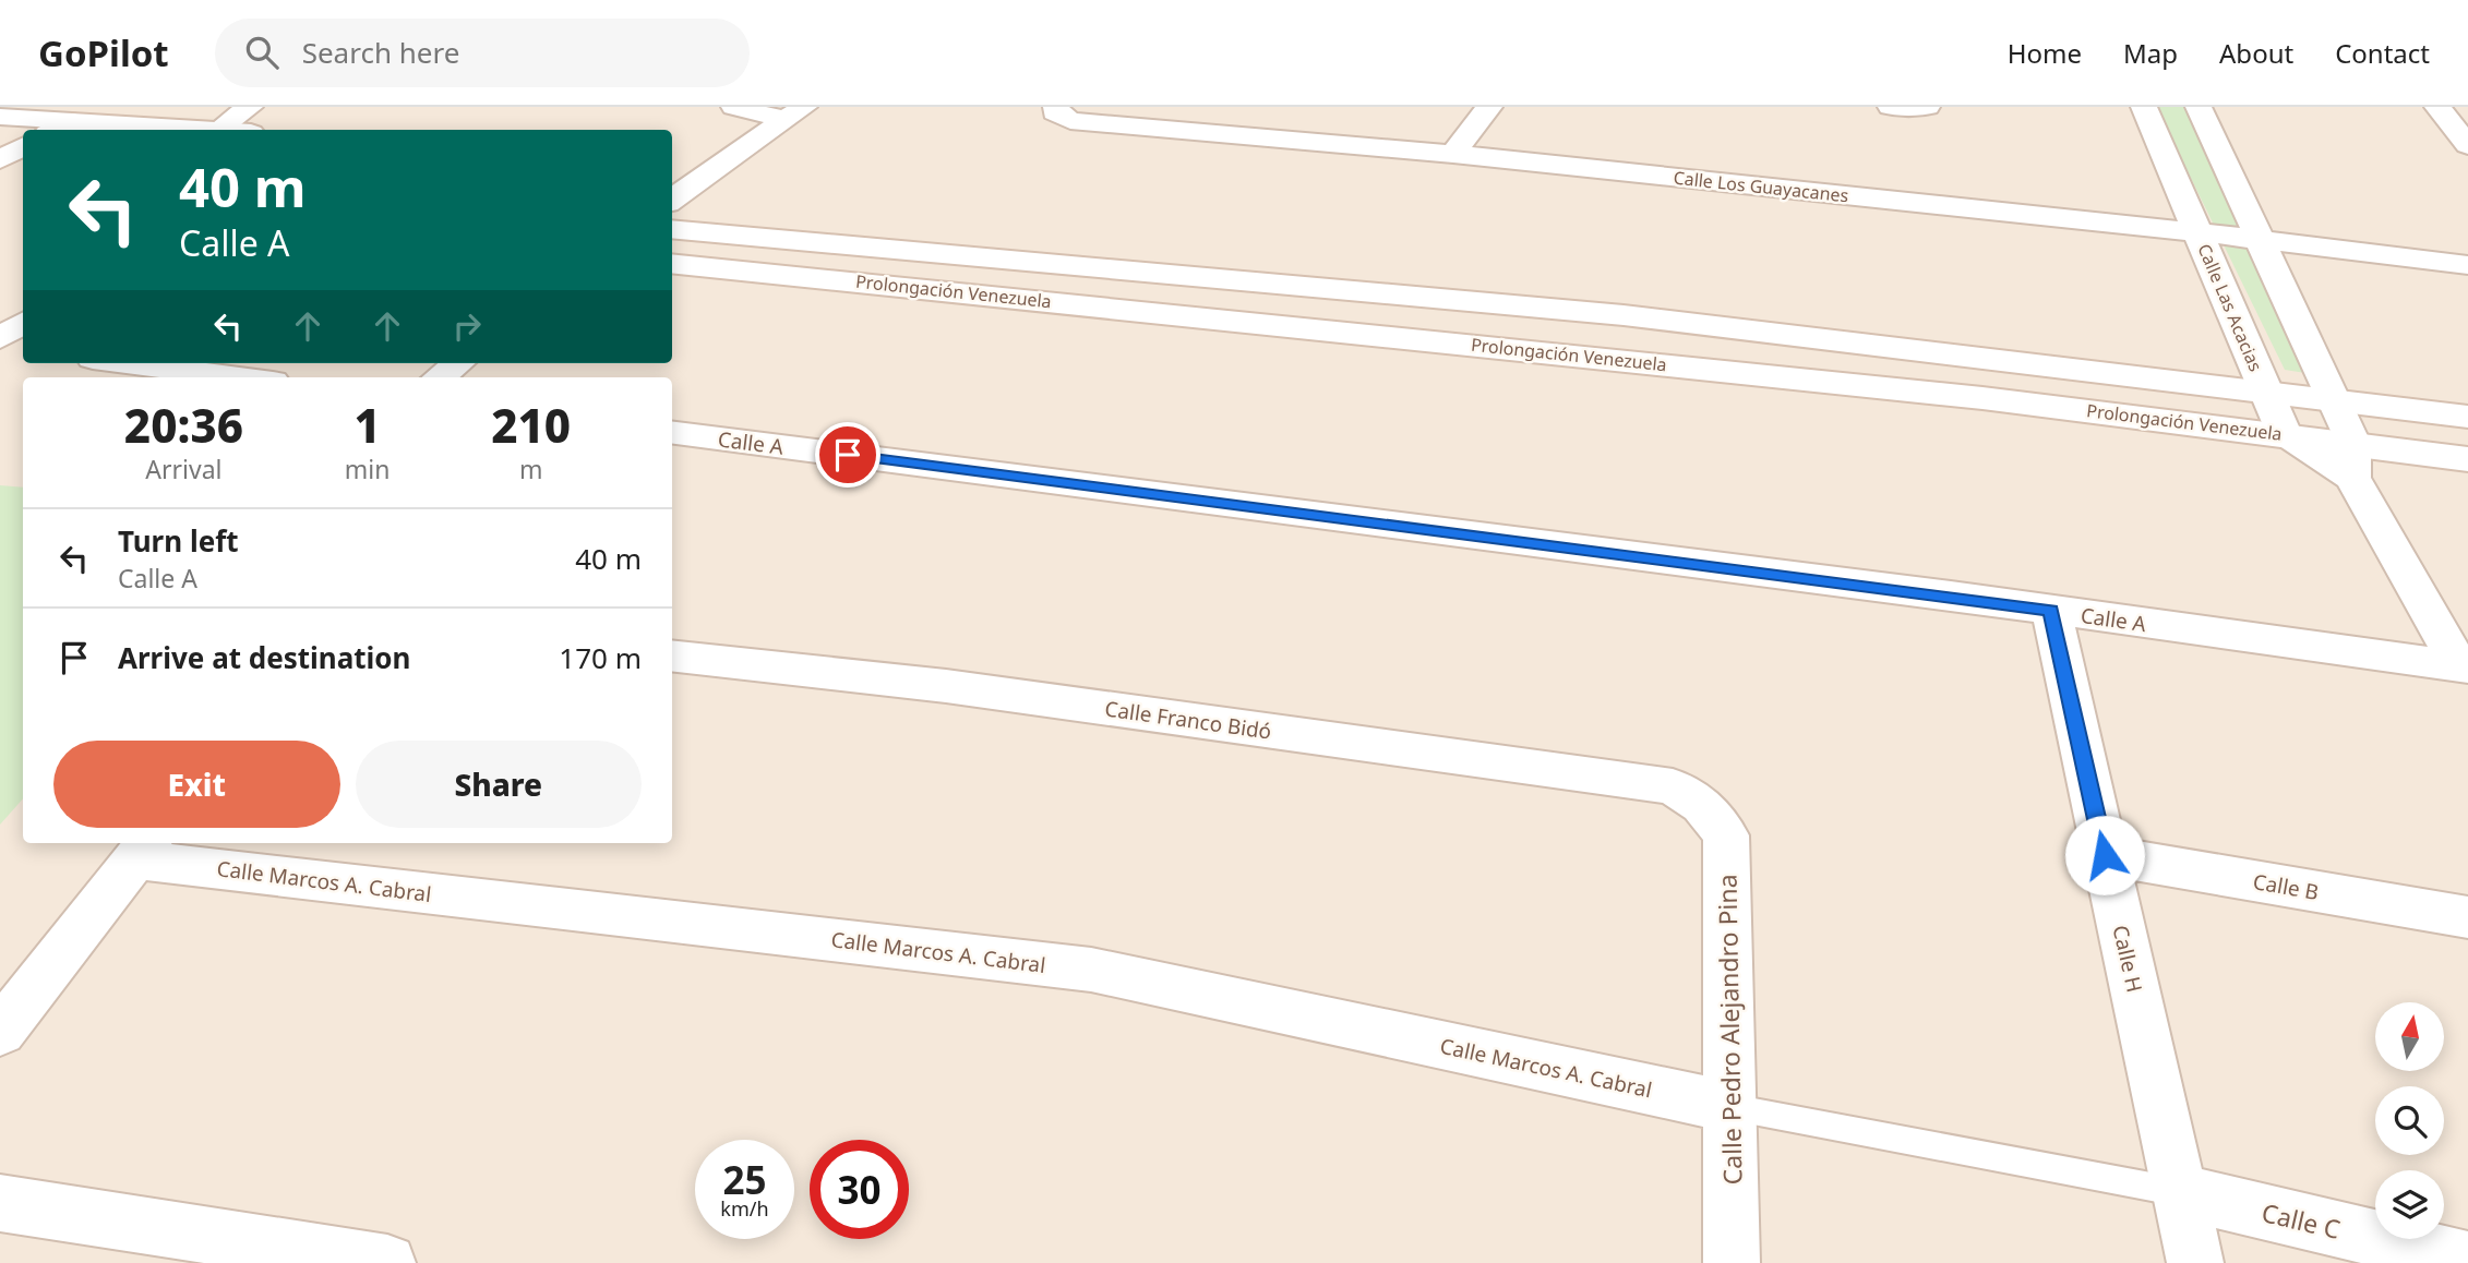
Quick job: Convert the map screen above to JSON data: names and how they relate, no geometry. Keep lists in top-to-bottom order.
{
  "streets": {
    "street": [
      "Calle Los Guayacanes",
      "Prolongación Venezuela",
      "Calle Las Acacias",
      "Calle A",
      "Calle Franco Bidó",
      "Calle Marcos A. Cabral",
      "Calle B",
      "Calle H",
      "Calle Pedro Alejandro Pina",
      "Calle C"
    ]
  },
  "crossings": [
    ["Calle Los Guayacanes", "Calle Las Acacias"],
    ["Prolongación Venezuela", "Calle Las Acacias"],
    ["Calle A", "Calle H"],
    ["Calle Franco Bidó", "Calle Pedro Alejandro Pina"],
    ["Calle Marcos A. Cabral", "Calle Pedro Alejandro Pina"],
    ["Calle B", "Calle H"],
    ["Calle H", "Calle C"]
  ],
  "north": "top",
  "page": {
    "header": "GoPilot",
    "search": "Search here",
    "nav": [
      "Home",
      "Map",
      "About",
      "Contact"
    ],
    "turn": ["40 m", "Calle A"],
    "eta": [
      "20:36",
      "Arrival",
      "1",
      "min",
      "210",
      "m"
    ],
    "list": [
      {
        "name": "Turn left",
        "note": "Calle A",
        "value": "40 m"
      },
      {
        "name": "Arrive at destination",
        "value": "170 m"
      }
    ],
    "buttons": ["Exit", "Share"],
    "speed": "25 km/h",
    "limit": "30"
  }
}
